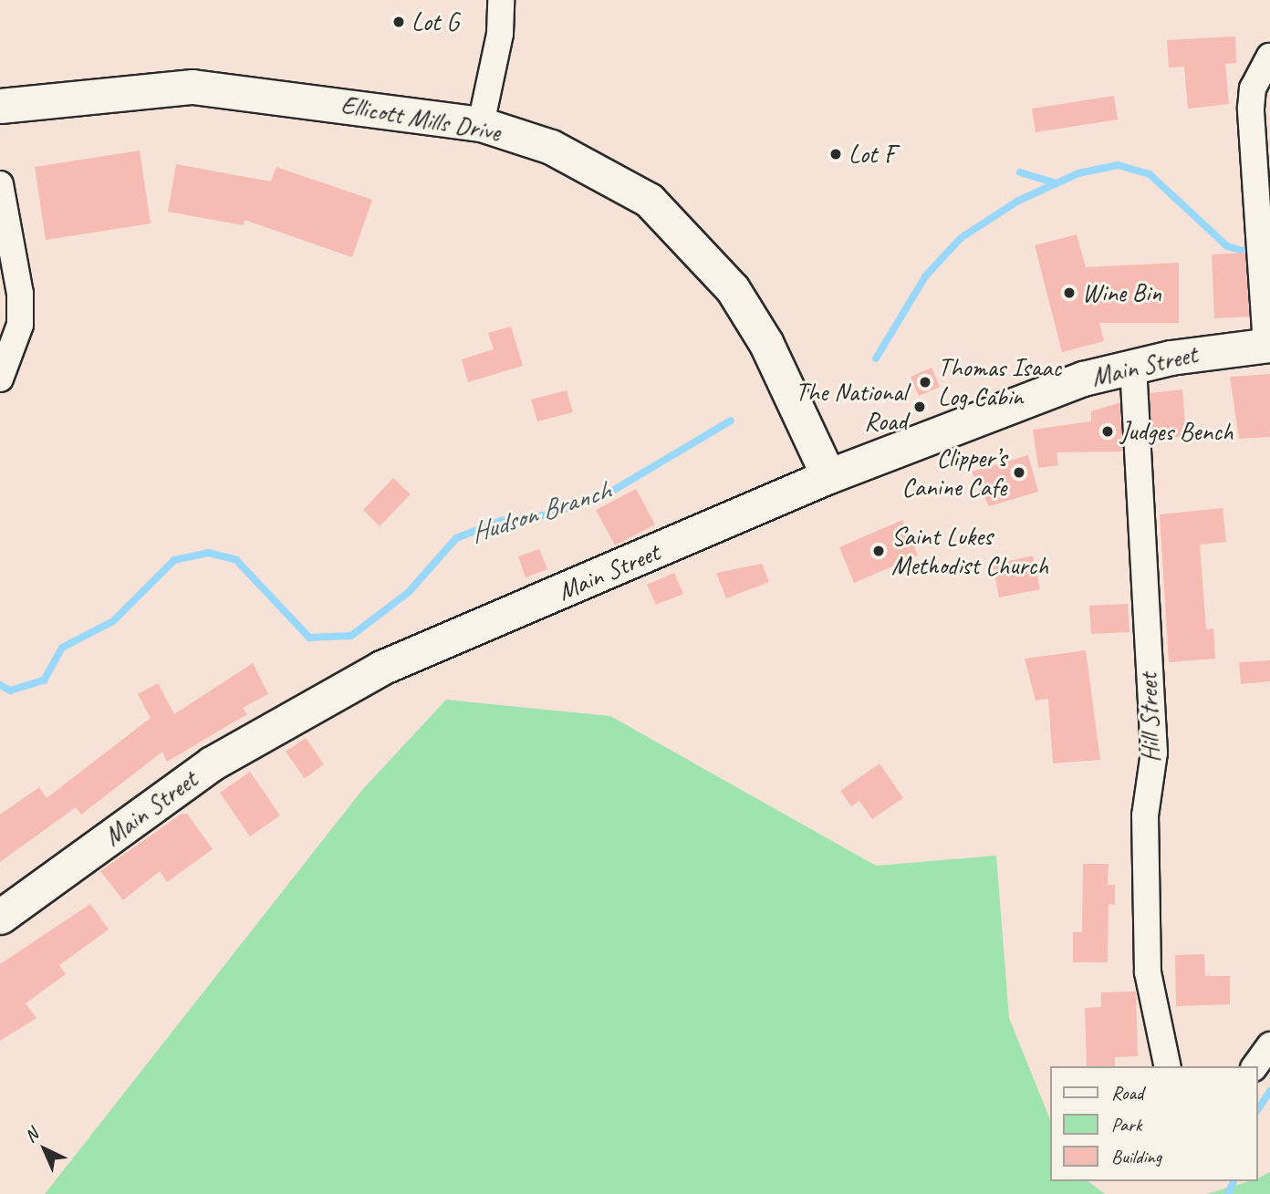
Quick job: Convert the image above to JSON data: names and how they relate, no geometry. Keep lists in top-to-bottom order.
{
  "streets": {
    "main road": ["Ellicott Mills Drive", "Main Street"],
    "street": ["Hill Street"]
  },
  "crossings": [
    ["Ellicott Mills Drive", "Main Street"],
    ["Main Street", "Hill Street"]
  ],
  "water": ["Hudson Branch"],
  "places": [
    "Lot G",
    "Lot F",
    "Wine Bin",
    "Thomas Isaac Log Cabin",
    "The National Road",
    "Judges Bench",
    "Clipper’s Canine Cafe",
    "Saint Lukes Methodist Church"
  ],
  "legend": ["Road", "Park", "Building"],
  "north": "top left"
}
